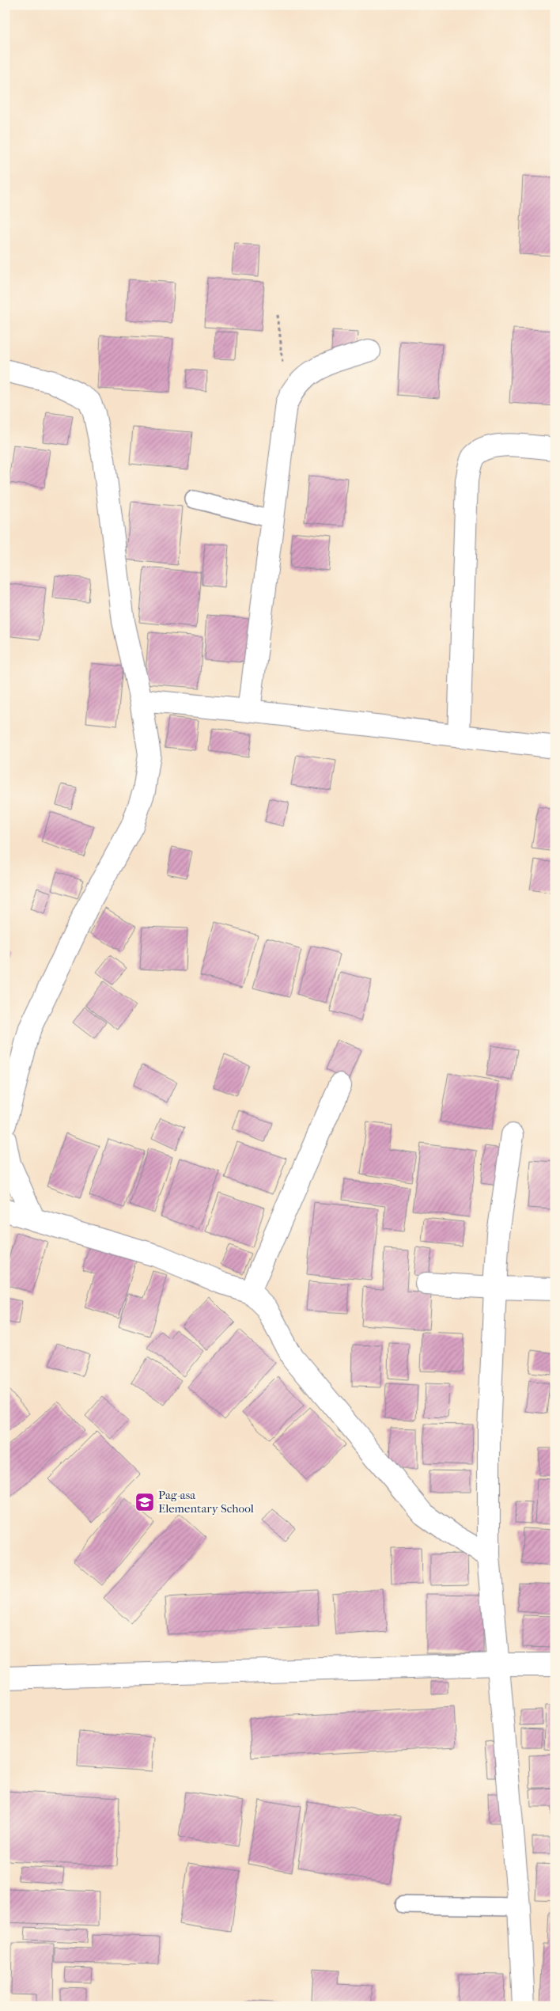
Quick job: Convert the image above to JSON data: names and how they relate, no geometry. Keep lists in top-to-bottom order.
{
  "places": {
    "school or university": ["Pag-asa Elementary School"]
  }
}
